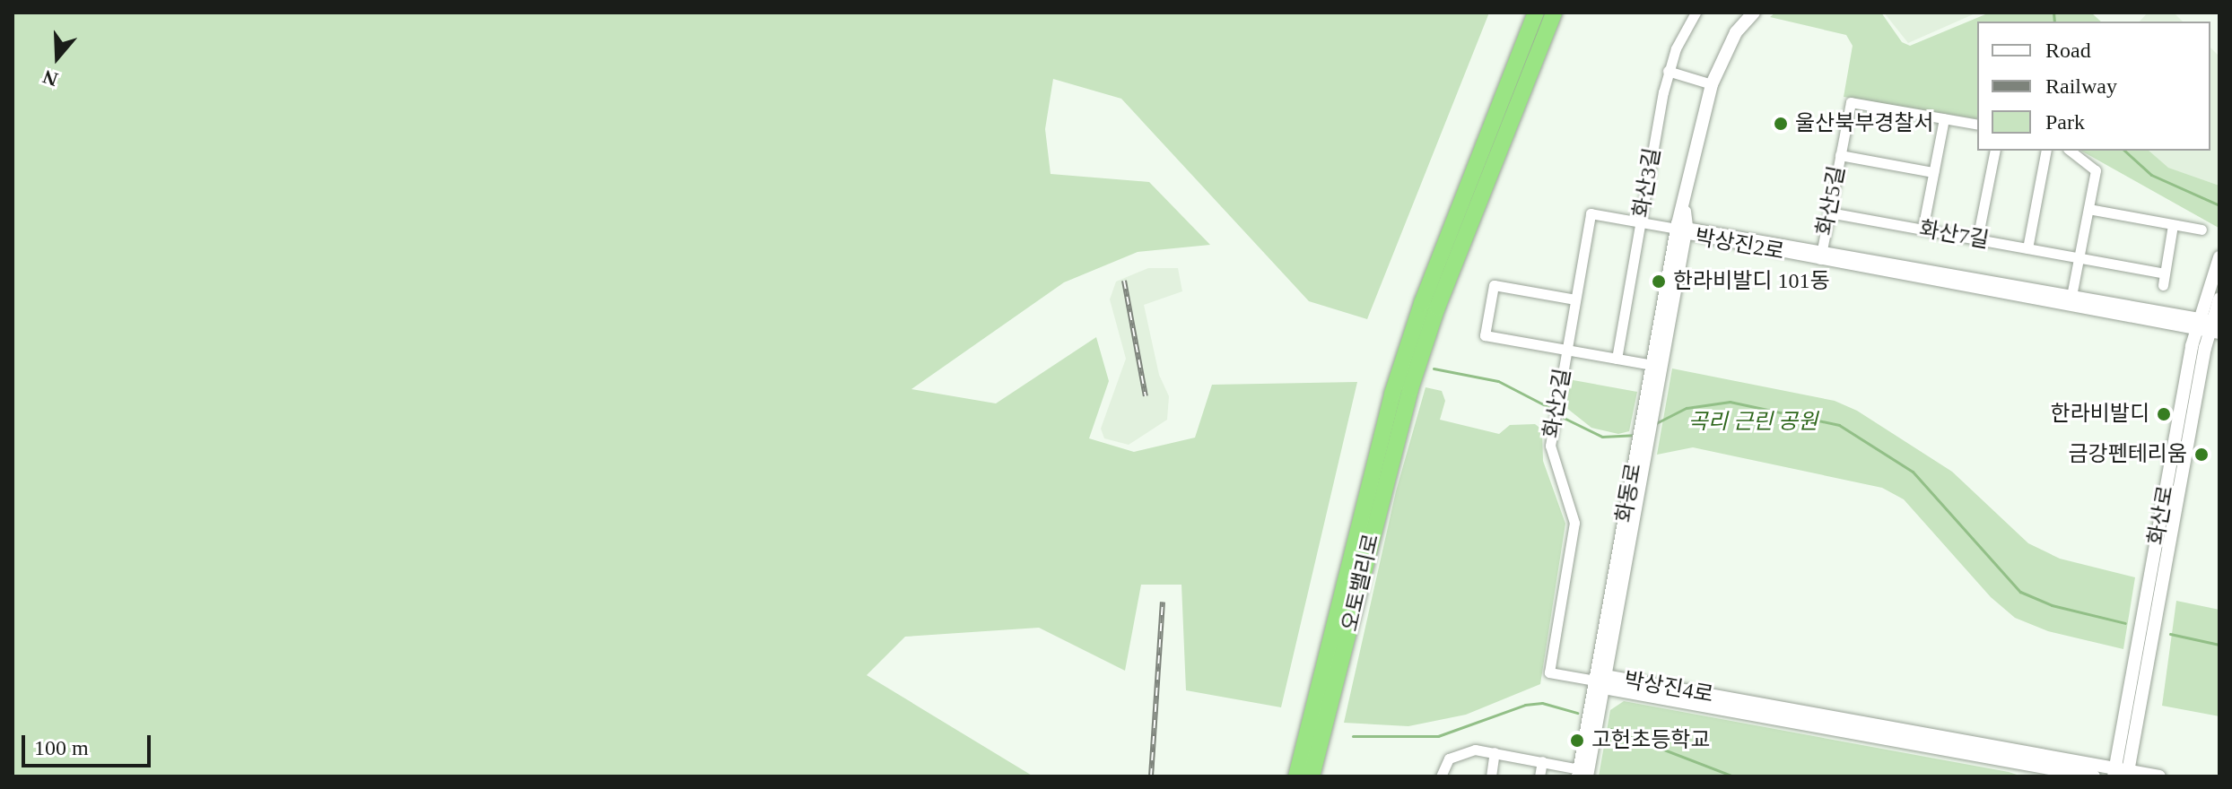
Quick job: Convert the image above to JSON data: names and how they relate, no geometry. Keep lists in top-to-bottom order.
{
  "streets": {
    "highway": ["오토밸리로"],
    "street": [
      "화산3길",
      "화산5길",
      "화산7길",
      "박상진2로",
      "화산2길",
      "화동로",
      "화산로",
      "박상진4로"
    ]
  },
  "crossings": [
    ["화산3길", "화산2길"],
    ["화산5길", "화산7길"],
    ["화산5길", "박상진2로"],
    ["박상진2로", "화산2길"],
    ["박상진2로", "화동로"],
    ["박상진2로", "화산로"],
    ["화산2길", "화동로"],
    ["화산2길", "박상진4로"],
    ["화동로", "박상진4로"],
    ["화산로", "박상진4로"]
  ],
  "parks": ["곡리 근린 공원"],
  "places": [
    "울산북부경찰서",
    "한라비발디 101동",
    "한라비발디",
    "금강펜테리움",
    "고헌초등학교"
  ],
  "legend": ["Road", "Railway", "Park"],
  "scale_bar": "100 m",
  "north": "bottom"
}
